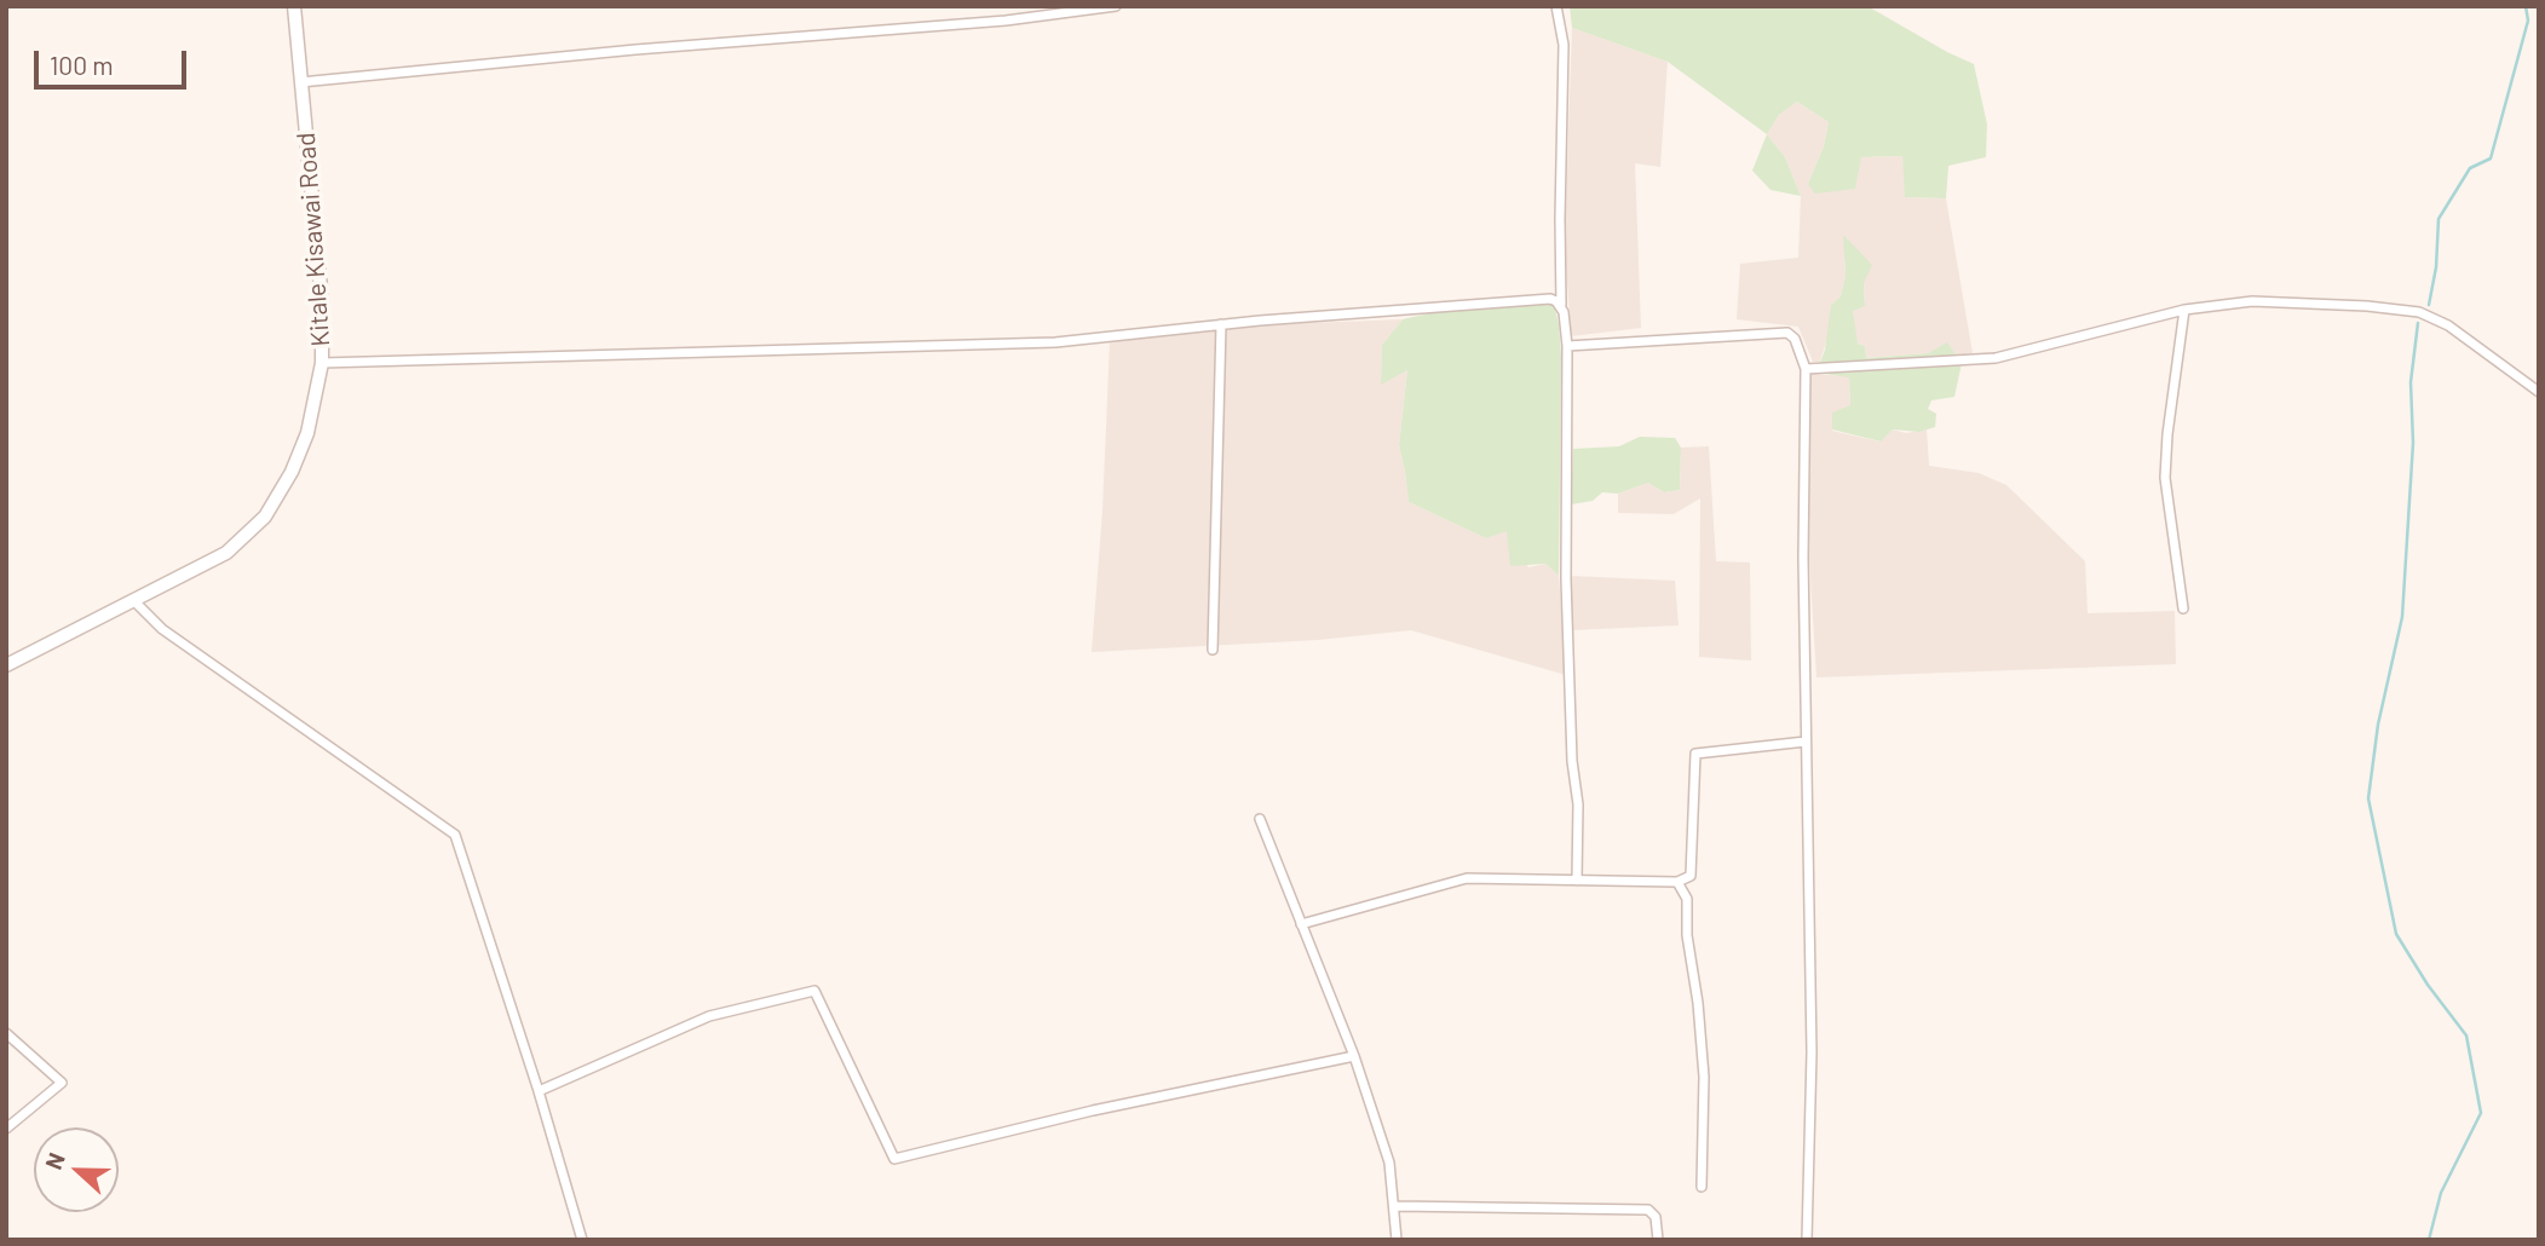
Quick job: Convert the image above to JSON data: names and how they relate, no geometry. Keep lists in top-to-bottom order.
{
  "streets": {
    "street": ["Kitale Kisawai Road"]
  },
  "scale_bar": "100 m",
  "north": "left"
}
